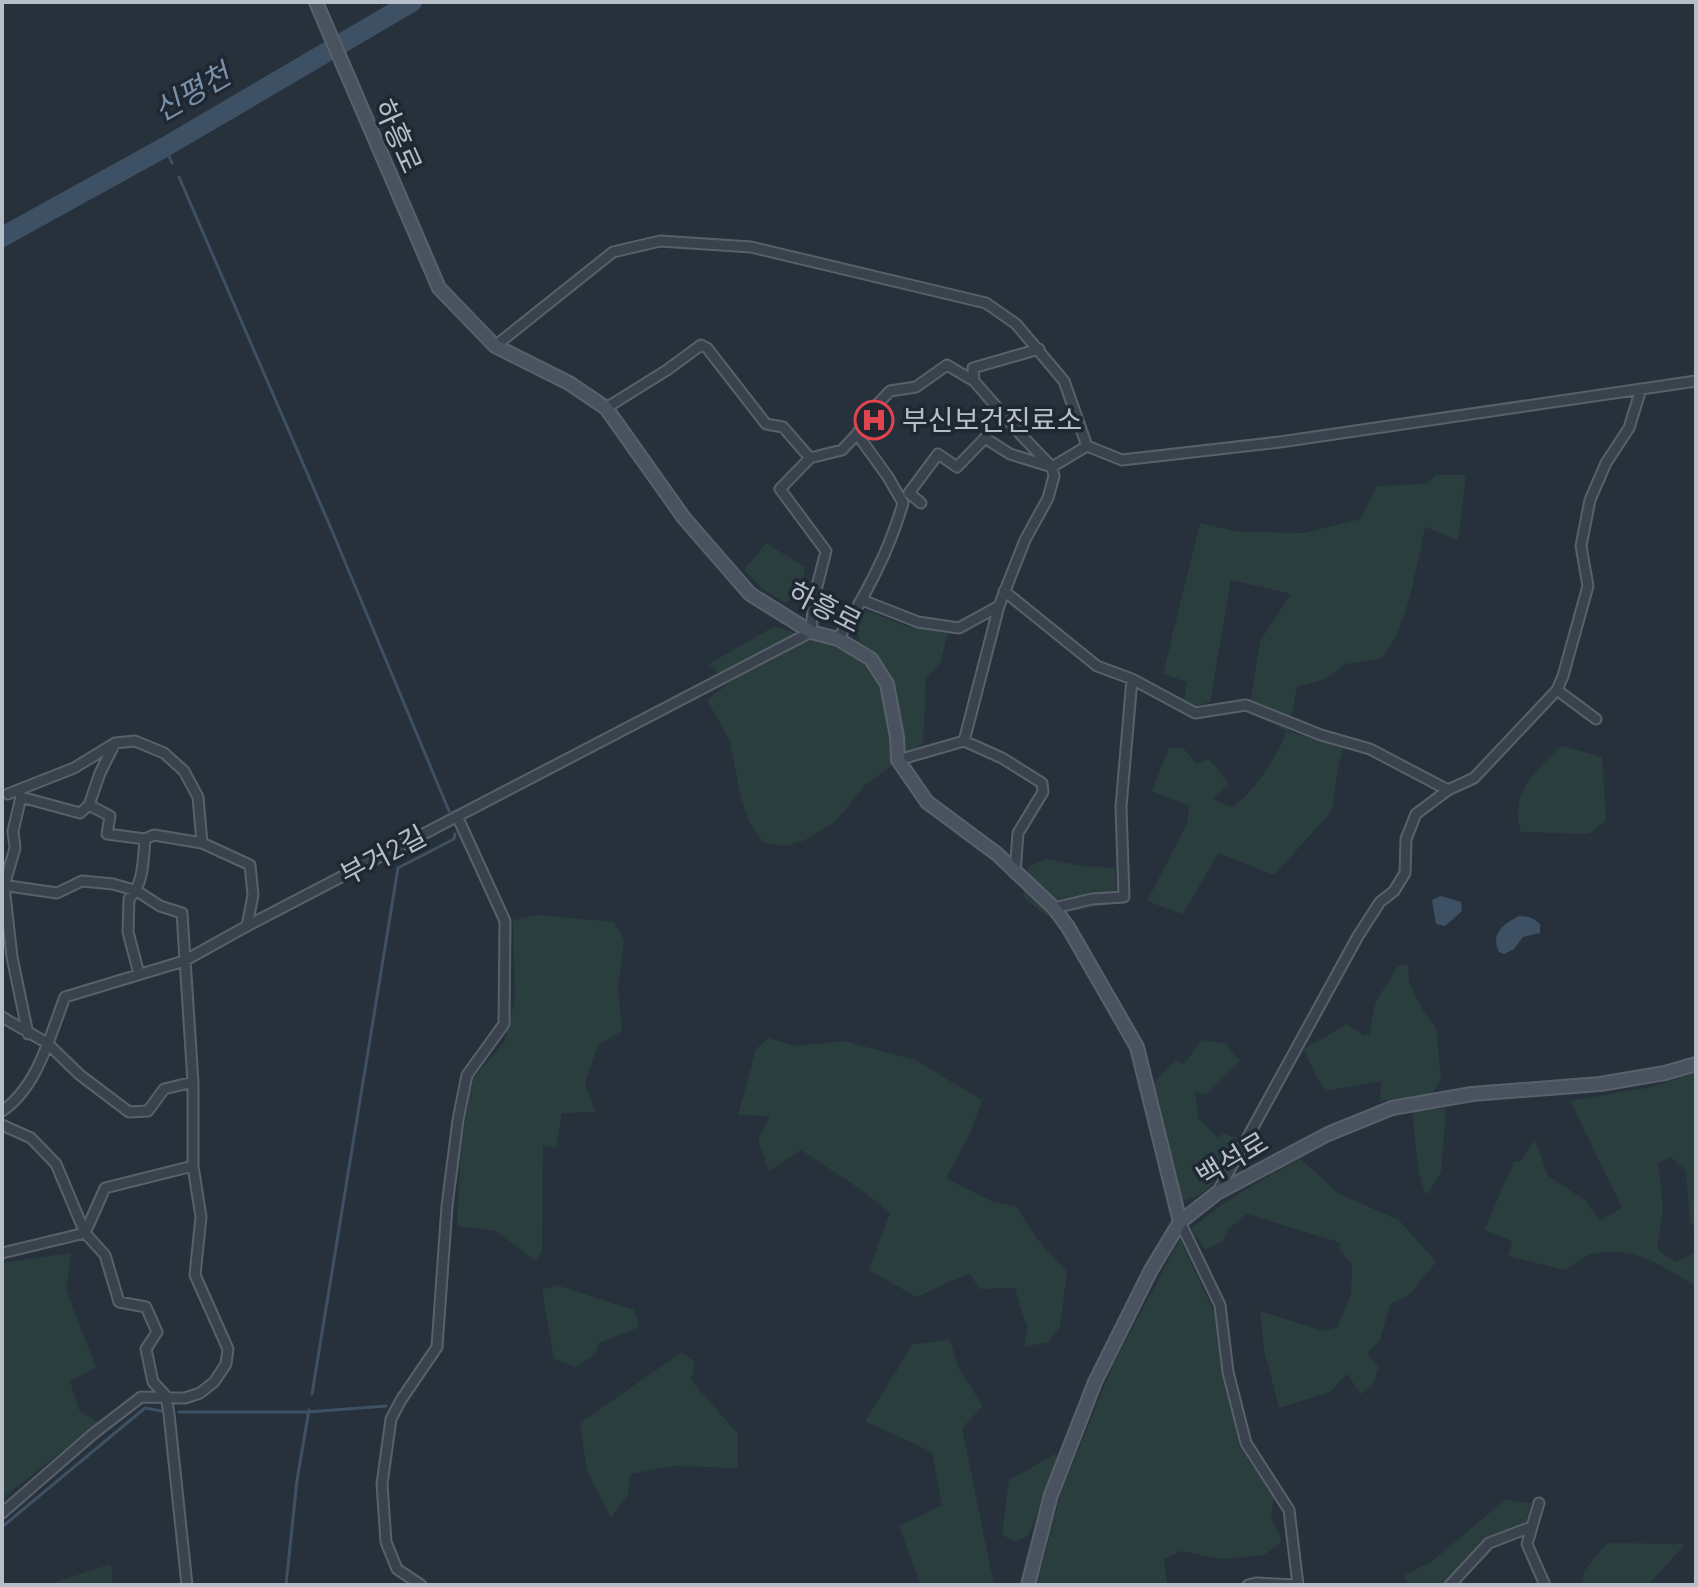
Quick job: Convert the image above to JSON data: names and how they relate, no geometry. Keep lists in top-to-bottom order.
{
  "streets": {
    "street": ["하흥로", "부거2길", "백석로"]
  },
  "crossings": [
    ["하흥로", "부거2길"],
    ["하흥로", "백석로"]
  ],
  "water": ["신평천"],
  "places": {
    "hospital": ["부신보건진료소"]
  }
}
